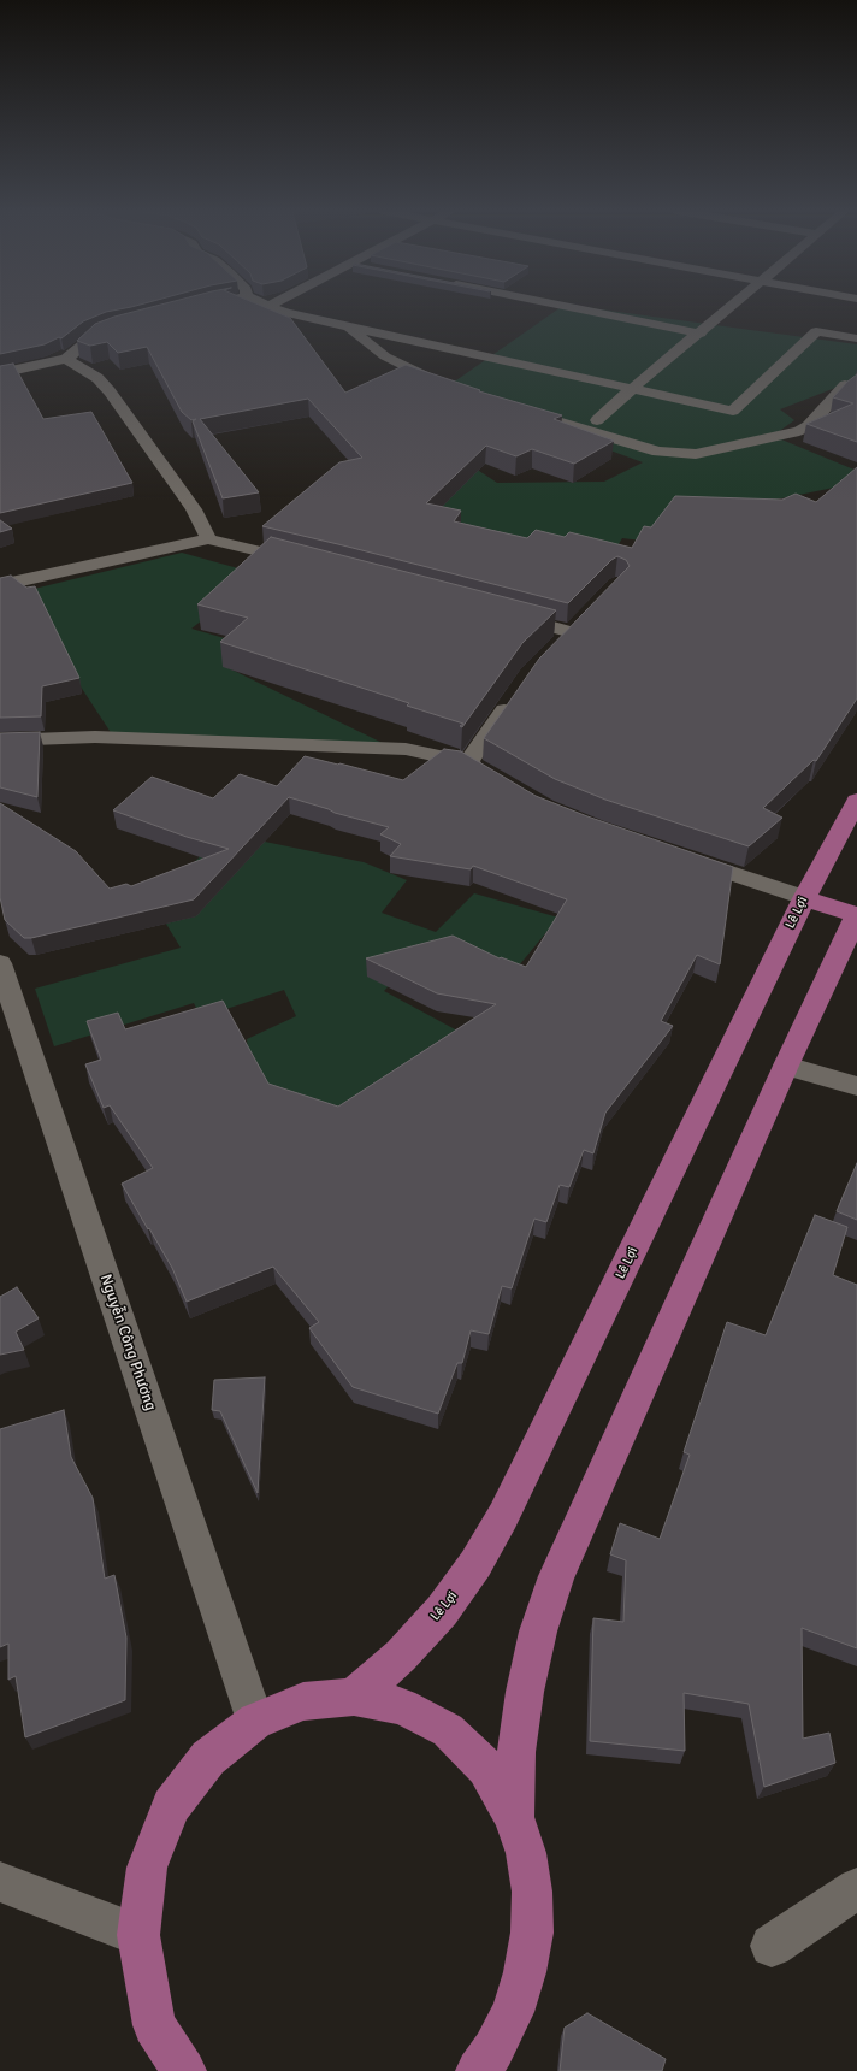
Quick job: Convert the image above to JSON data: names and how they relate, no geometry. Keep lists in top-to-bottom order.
{
  "streets": {
    "main road": ["Lê Lợi"],
    "street": ["Nguyễn Công Phương"]
  }
}
